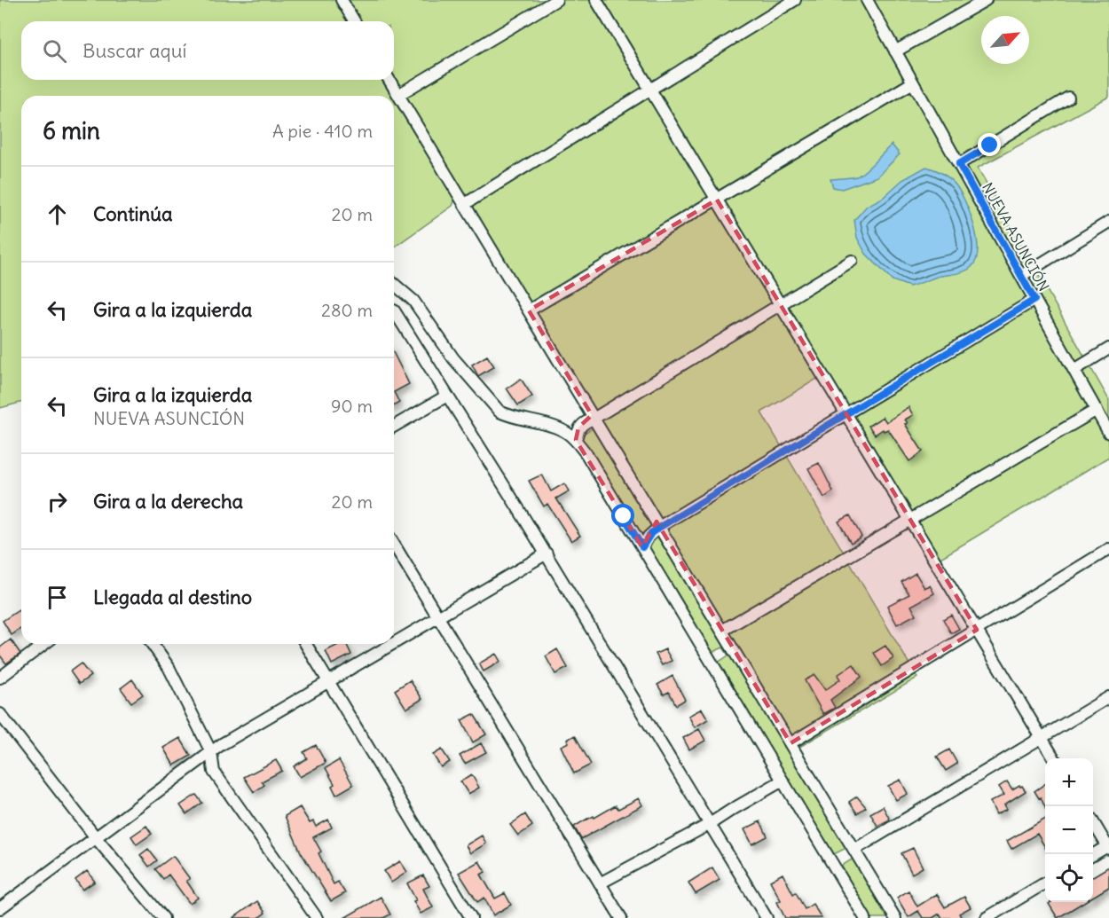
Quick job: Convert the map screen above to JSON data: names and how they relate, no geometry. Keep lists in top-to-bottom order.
{
  "streets": {
    "street": ["NUEVA ASUNCIÓN"]
  },
  "north": "top right",
  "page": {
    "search": "Buscar aquí",
    "heading": ["6 min", "A pie · 410 m"],
    "list": [
      ["Continúa", "20 m"],
      ["Gira a la izquierda", "280 m"],
      ["Gira a la izquierda", "NUEVA ASUNCIÓN", "90 m"],
      ["Gira a la derecha", "20 m"],
      "Llegada al destino"
    ],
    "map_buttons": ["+", "−"]
  }
}
